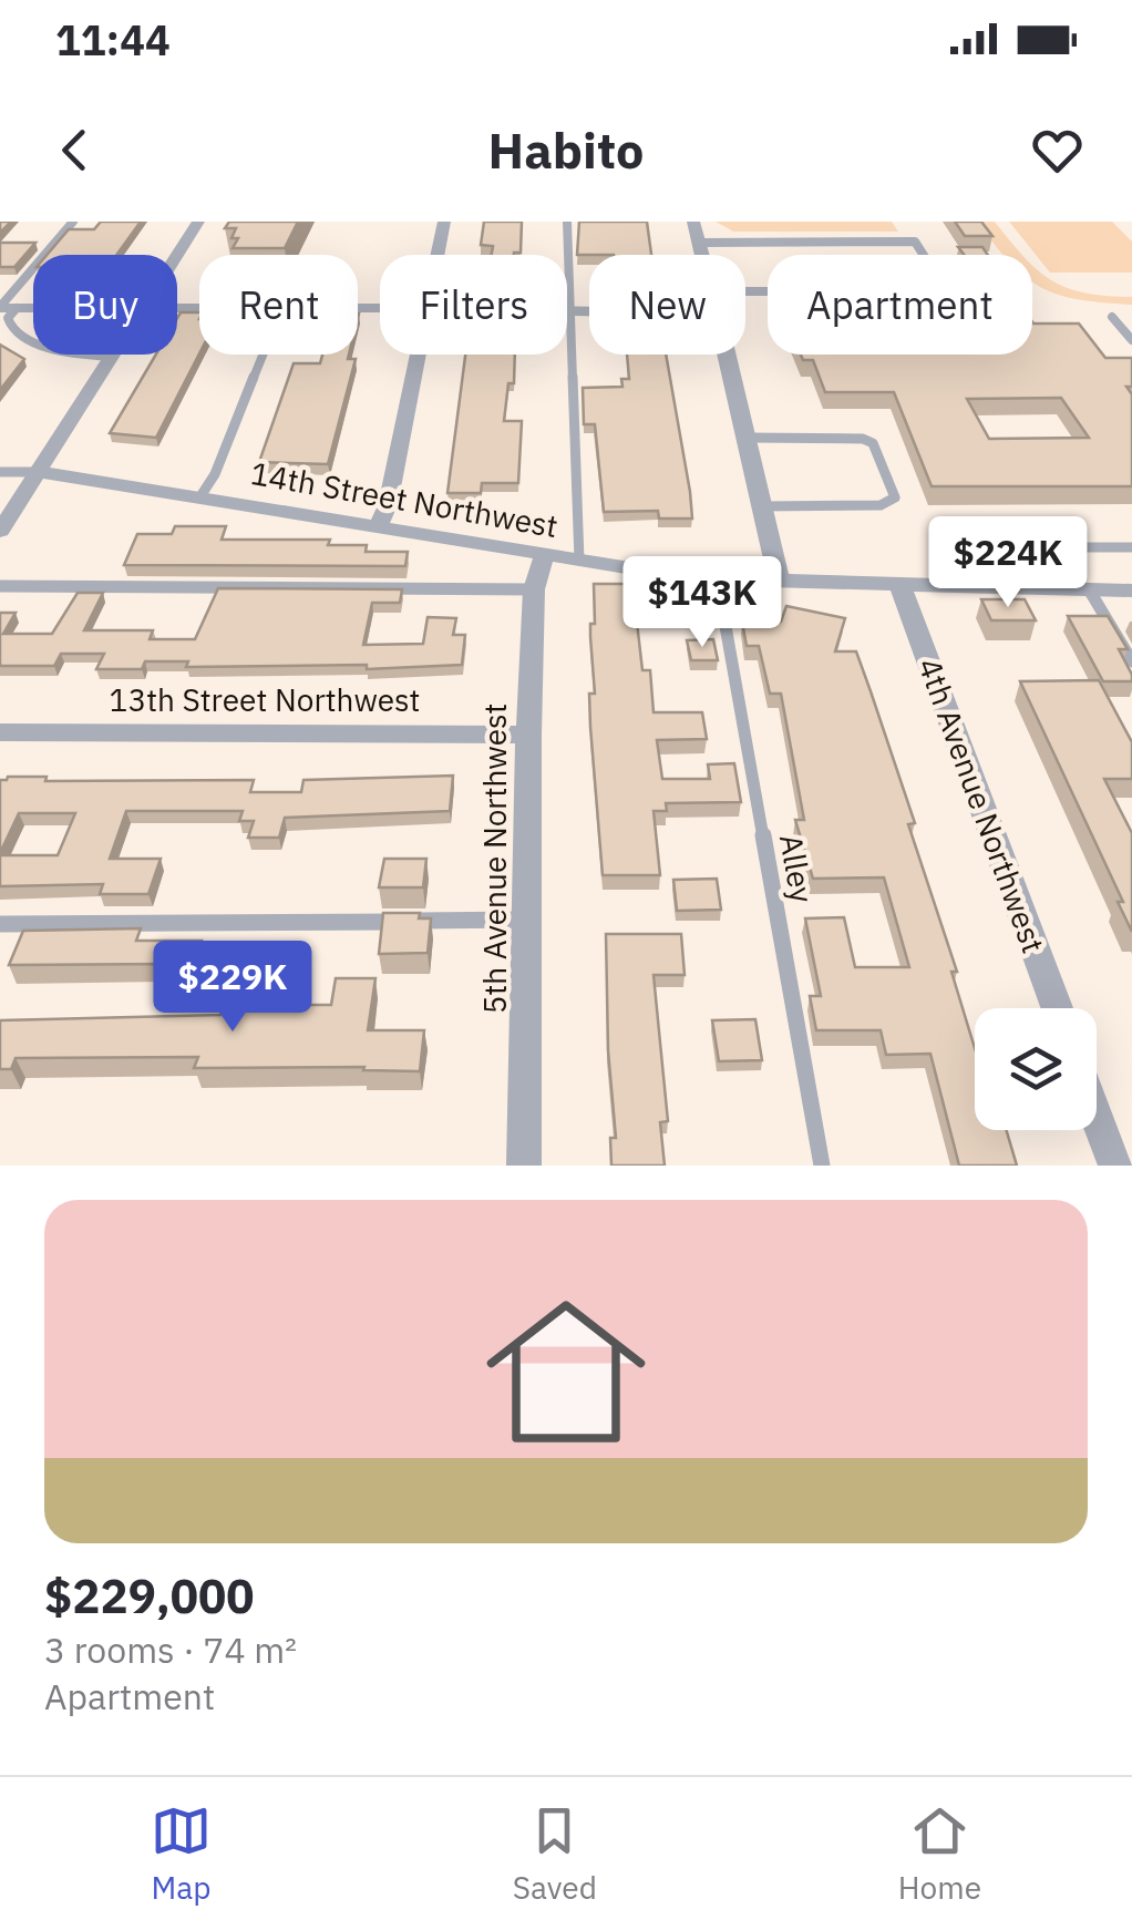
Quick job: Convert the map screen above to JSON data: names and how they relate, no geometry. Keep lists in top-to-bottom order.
{
  "streets": {
    "street": [
      "14th Street Northwest",
      "13th Street Northwest",
      "4th Avenue Northwest",
      "5th Avenue Northwest"
    ],
    "lane": ["Alley"]
  },
  "crossings": [
    ["14th Street Northwest", "4th Avenue Northwest"],
    ["14th Street Northwest", "5th Avenue Northwest"],
    ["14th Street Northwest", "Alley"],
    ["13th Street Northwest", "5th Avenue Northwest"]
  ],
  "page": {
    "status": "11:44",
    "header": "Habito",
    "chip": [
      "Buy",
      "Rent",
      "Filters",
      "New",
      "Apartment"
    ],
    "price": ["$224K", "$143K", "$229K"],
    "list": [
      {
        "name": "$229,000",
        "note": "3 rooms · 74 m² · Apartment"
      }
    ],
    "tabs": ["Map", "Saved", "Home"]
  }
}
